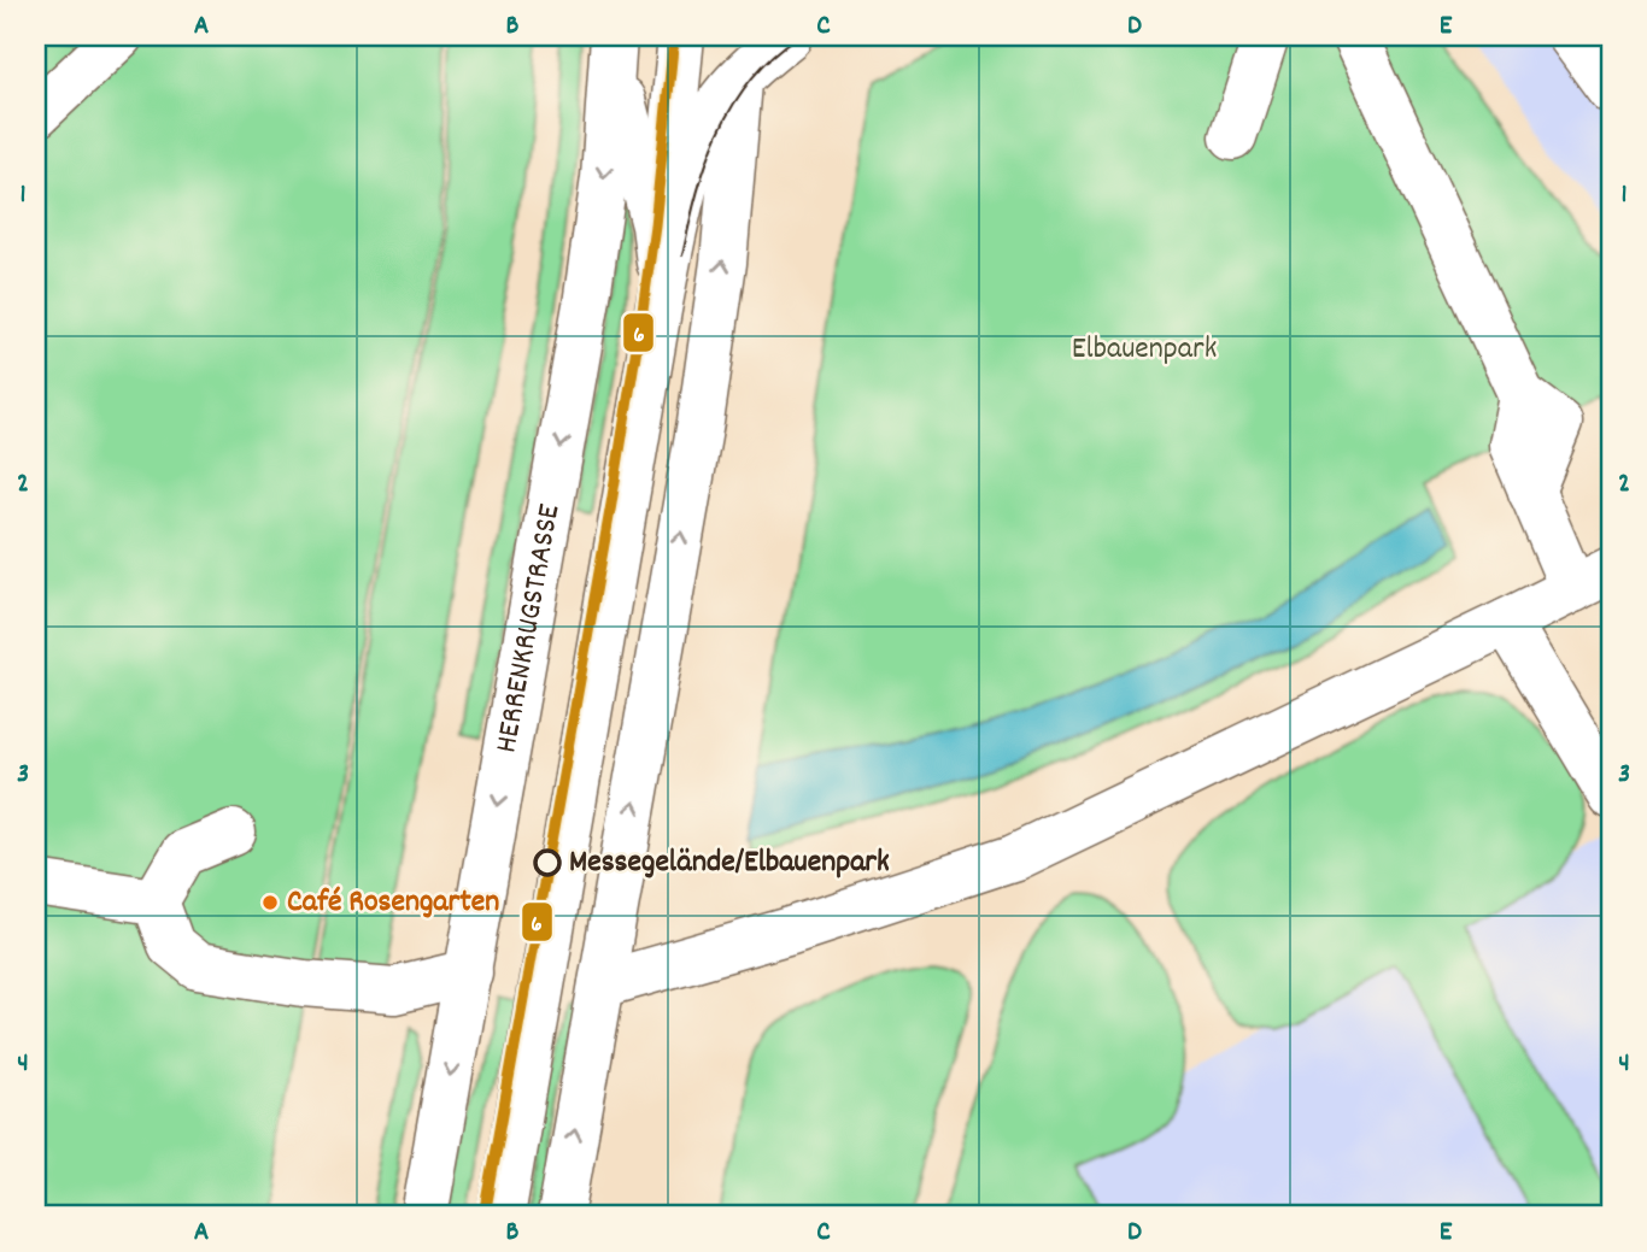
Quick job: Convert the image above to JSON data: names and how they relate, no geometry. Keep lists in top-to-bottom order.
{
  "streets": {
    "street": ["HERRENKRUGSTRASSE"]
  },
  "parks": ["Elbauenpark"],
  "places": ["Messegelände/Elbauenpark", "Café Rosengarten"],
  "lines": ["transit line 6"],
  "grid": {
    "columns": [
      "A",
      "B",
      "C",
      "D",
      "E"
    ],
    "rows": [
      "1",
      "2",
      "3",
      "4"
    ]
  }
}
